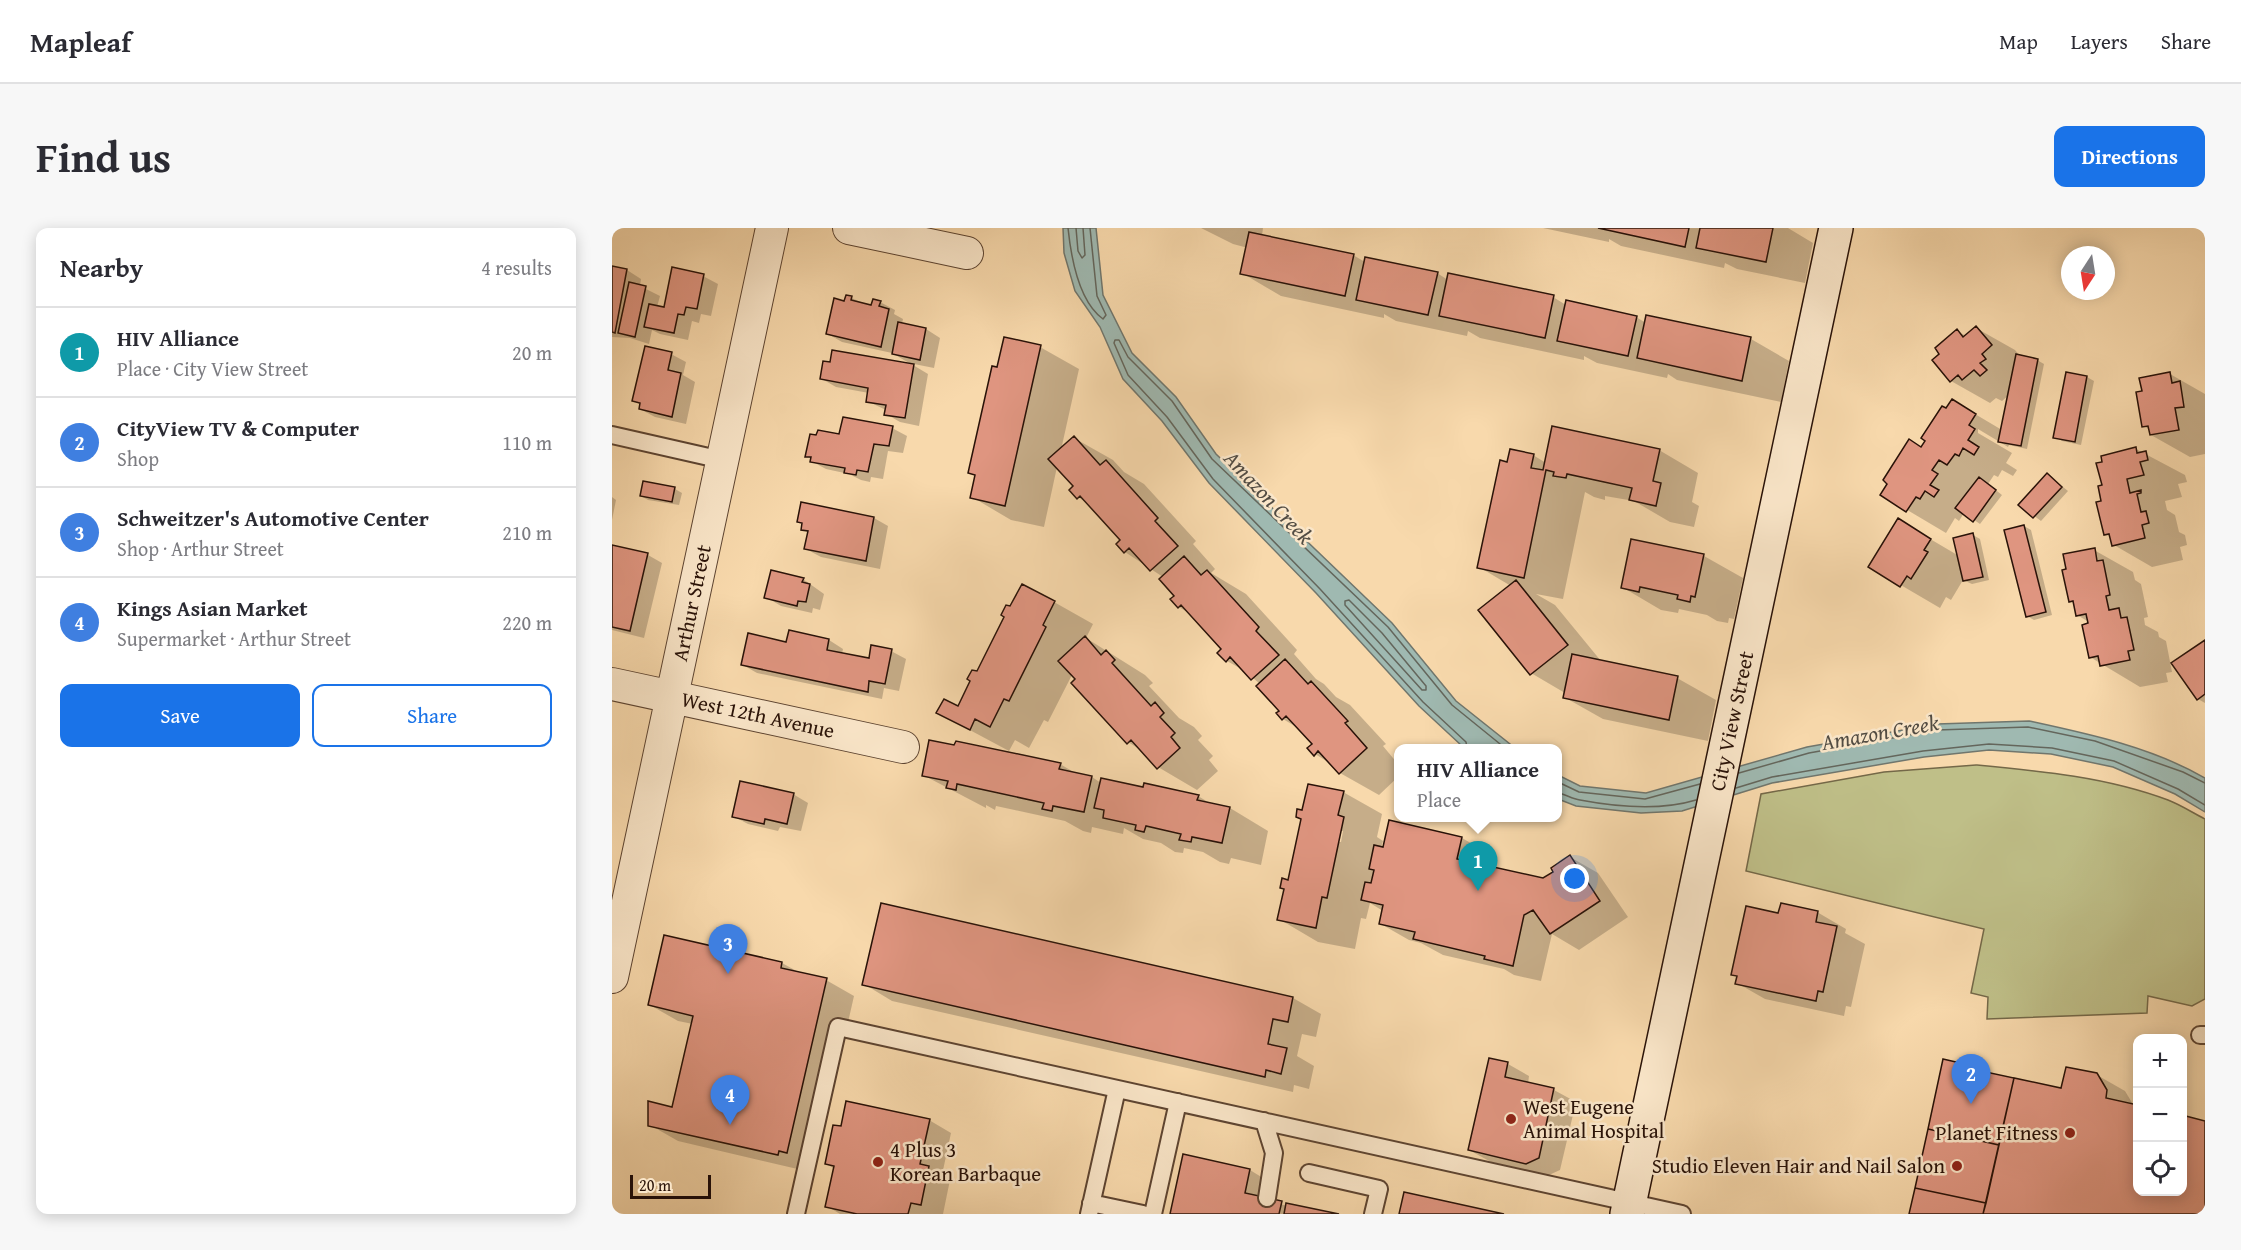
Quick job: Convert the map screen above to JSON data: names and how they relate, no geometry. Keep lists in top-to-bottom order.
{
  "streets": {
    "street": ["Arthur Street", "West 12th Avenue", "City View Street"]
  },
  "crossings": [
    ["Arthur Street", "West 12th Avenue"]
  ],
  "water": ["Amazon Creek"],
  "places": [
    "West Eugene Animal Hospital",
    "Planet Fitness",
    "4 Plus 3 Korean Barbaque",
    "Studio Eleven Hair and Nail Salon"
  ],
  "scale_bar": "20 m",
  "north": "bottom",
  "page": {
    "header": "Mapleaf",
    "nav": ["Map", "Layers", "Share"],
    "title": "Find us",
    "buttons": [
      "Directions",
      ["Save", "Share"]
    ],
    "heading": ["Nearby", "4 results"],
    "list": [
      {
        "mark": "1",
        "name": "HIV Alliance",
        "note": "Place · City View Street",
        "value": "20 m"
      },
      {
        "mark": "2",
        "name": "CityView TV & Computer",
        "note": "Shop",
        "value": "110 m"
      },
      {
        "mark": "3",
        "name": "Schweitzer's Automotive Center",
        "note": "Shop · Arthur Street",
        "value": "210 m"
      },
      {
        "mark": "4",
        "name": "Kings Asian Market",
        "note": "Supermarket · Arthur Street",
        "value": "220 m"
      }
    ],
    "popup": ["HIV Alliance", "Place"],
    "pins": [
      "1",
      "3",
      "2",
      "4"
    ],
    "map_buttons": ["+", "−"],
    "scale": "20 m"
  }
}
